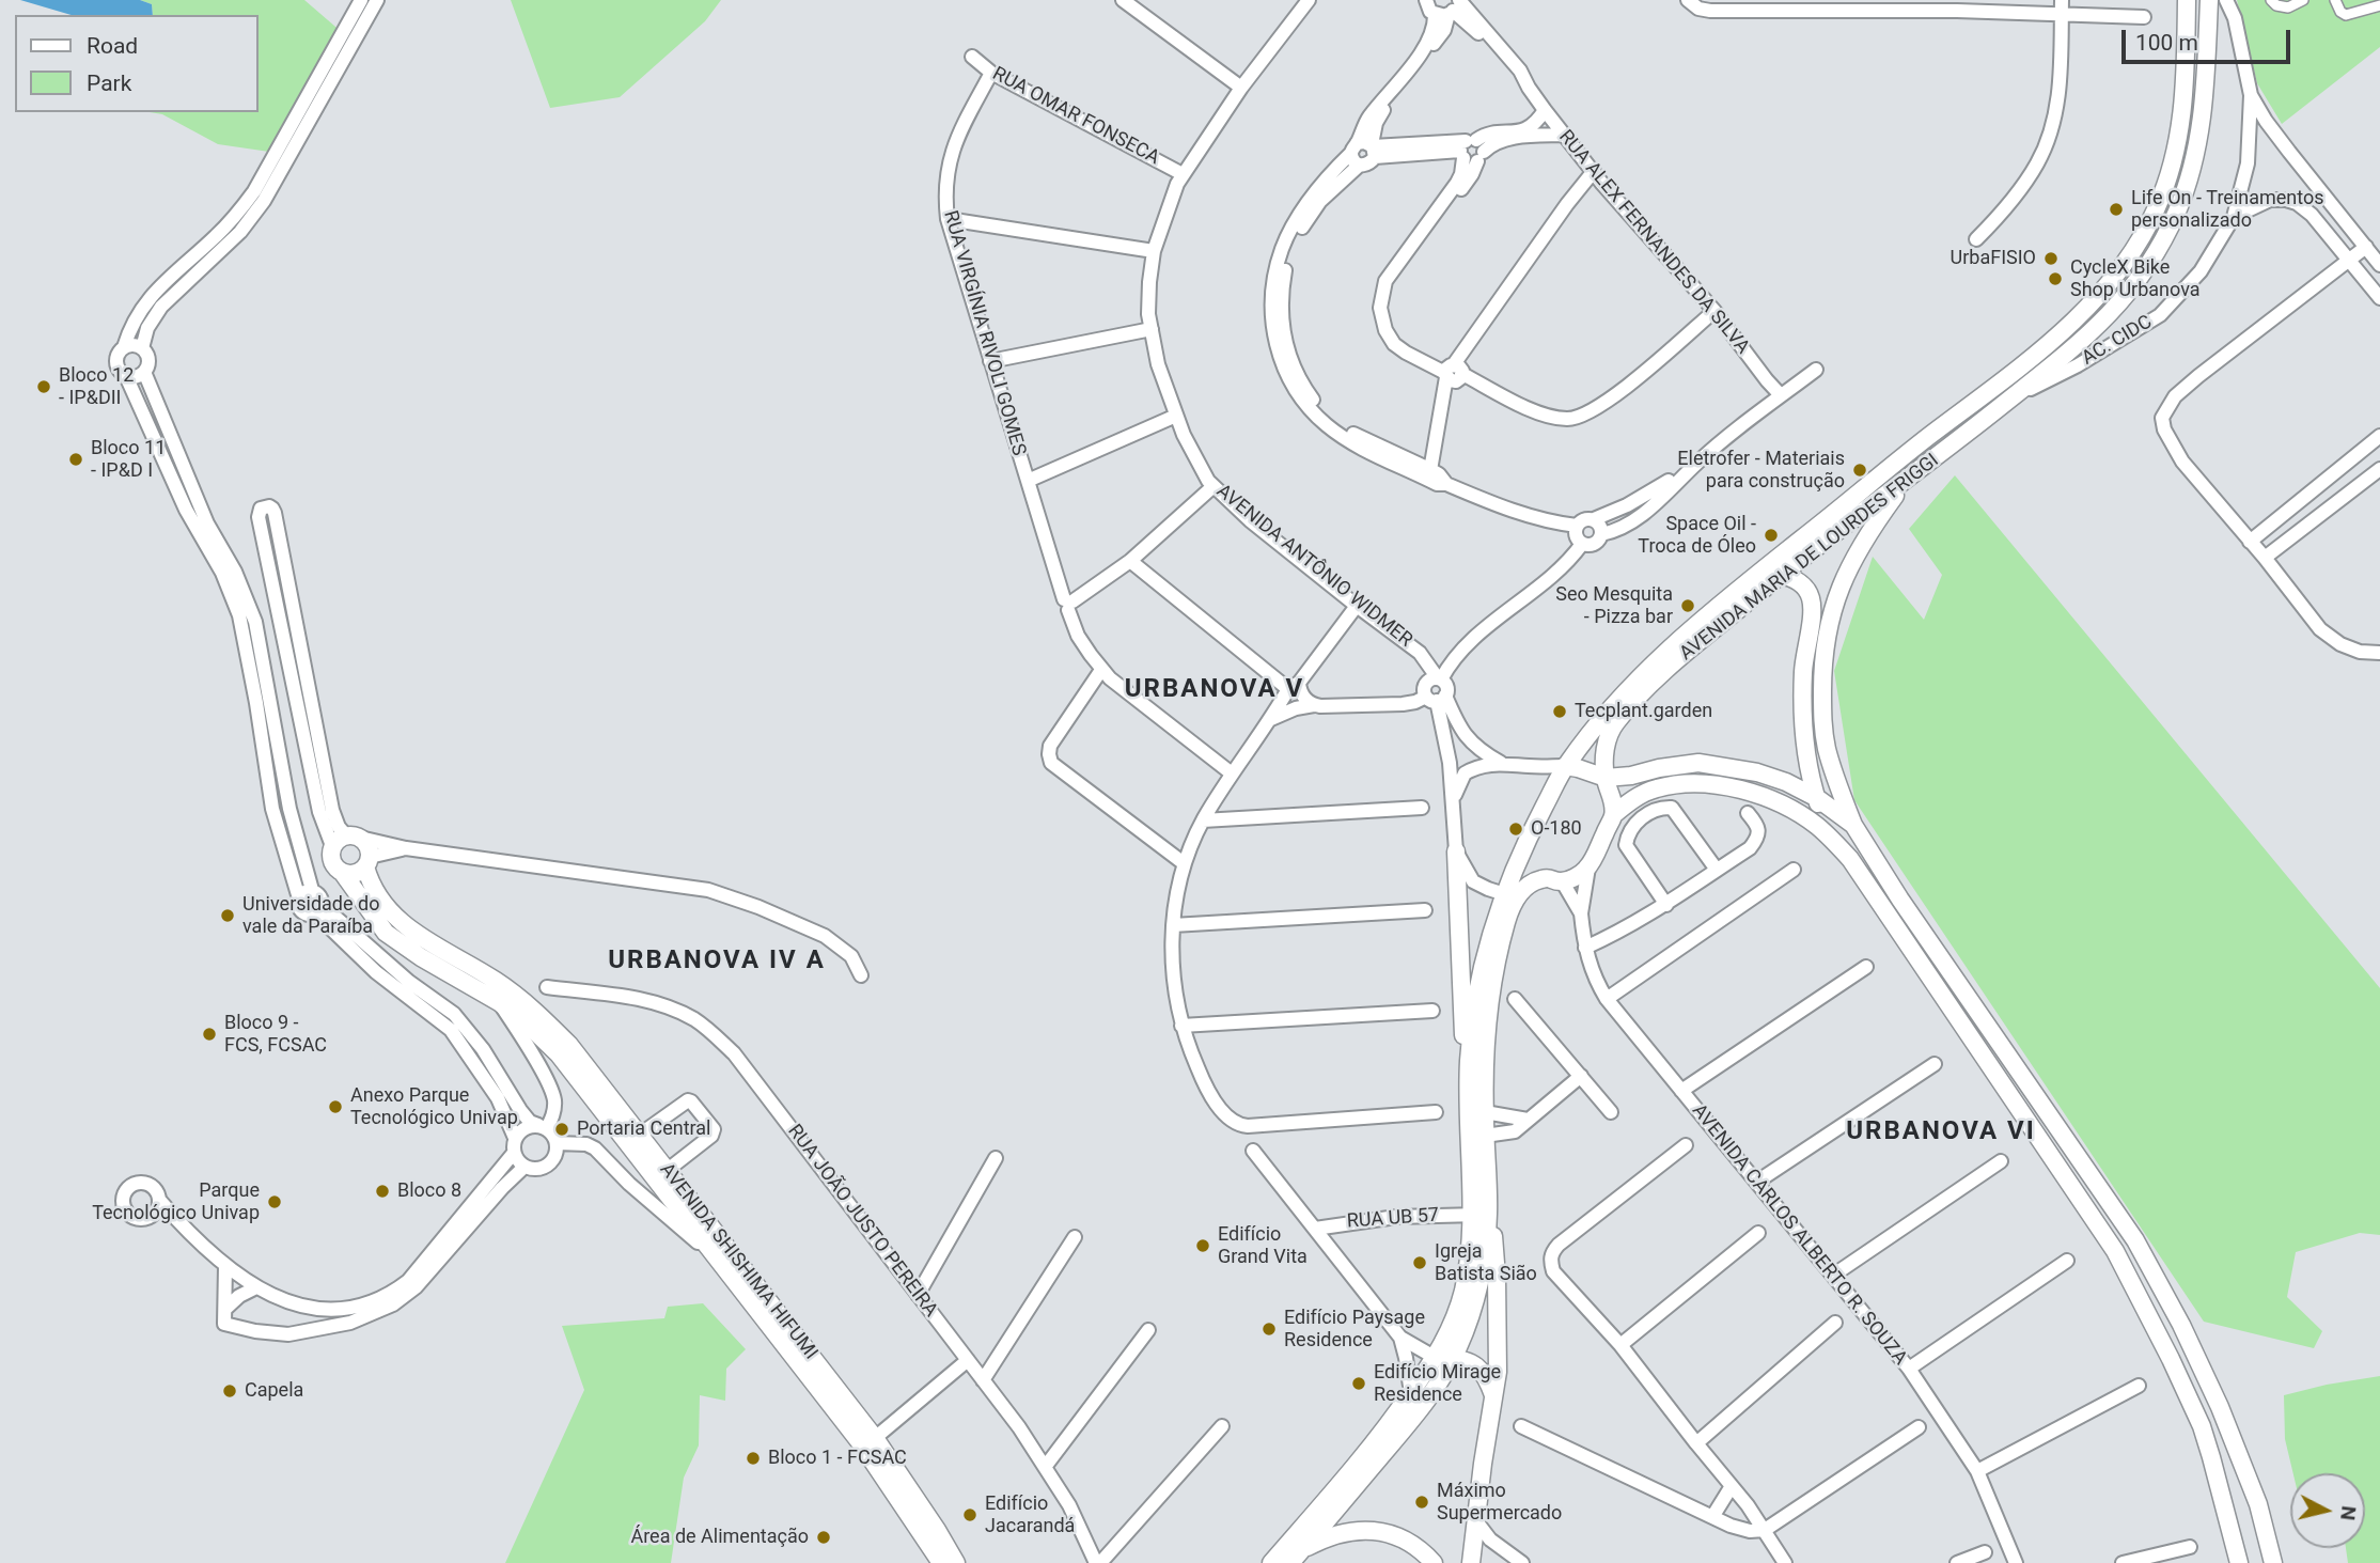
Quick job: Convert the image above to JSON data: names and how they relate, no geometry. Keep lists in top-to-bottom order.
{
  "streets": {
    "street": [
      "RUA OMAR FONSECA",
      "RUA ALEX FERNANDES DA SILVA",
      "RUA VIRGÍNIA RIVOLI GOMES",
      "AC. CIDC",
      "AVENIDA MARIA DE LOURDES FRIGGI",
      "AVENIDA ANTÔNIO WIDMER",
      "RUA UB 57",
      "RUA JOÃO JUSTO PEREIRA",
      "AVENIDA CARLOS ALBERTO R. SOUZA",
      "AVENIDA SHISHIMA HIFUMI"
    ]
  },
  "crossings": [
    ["RUA OMAR FONSECA", "RUA VIRGÍNIA RIVOLI GOMES"],
    ["RUA OMAR FONSECA", "AVENIDA ANTÔNIO WIDMER"],
    ["AC. CIDC", "AVENIDA MARIA DE LOURDES FRIGGI"],
    ["AVENIDA MARIA DE LOURDES FRIGGI", "RUA UB 57"]
  ],
  "districts": ["URBANOVA V", "URBANOVA IV A", "URBANOVA VI"],
  "places": [
    "Life On - Treinamentos personalizado",
    "UrbaFISIO",
    "CycleX Bike Shop Urbanova",
    "Bloco 12 - IP&DII",
    "Bloco 11 - IP&D I",
    "Eletrofer - Materiais para construção",
    "Space Oil - Troca de Óleo",
    "Seo Mesquita - Pizza bar",
    "Tecplant.garden",
    "O-180",
    "Universidade do vale da Paraíba",
    "Bloco 9 - FCS, FCSAC",
    "Anexo Parque Tecnológico Univap",
    "Portaria Central",
    "Bloco 8",
    "Parque Tecnológico Univap",
    "Edifício Grand Vita",
    "Igreja Batista Sião",
    "Edifício Paysage Residence",
    "Edifício Mirage Residence",
    "Capela",
    "Bloco 1 - FCSAC",
    "Máximo Supermercado",
    "Edifício Jacarandá",
    "Área de Alimentação"
  ],
  "legend": ["Road", "Park"],
  "scale_bar": "100 m",
  "north": "right"
}
